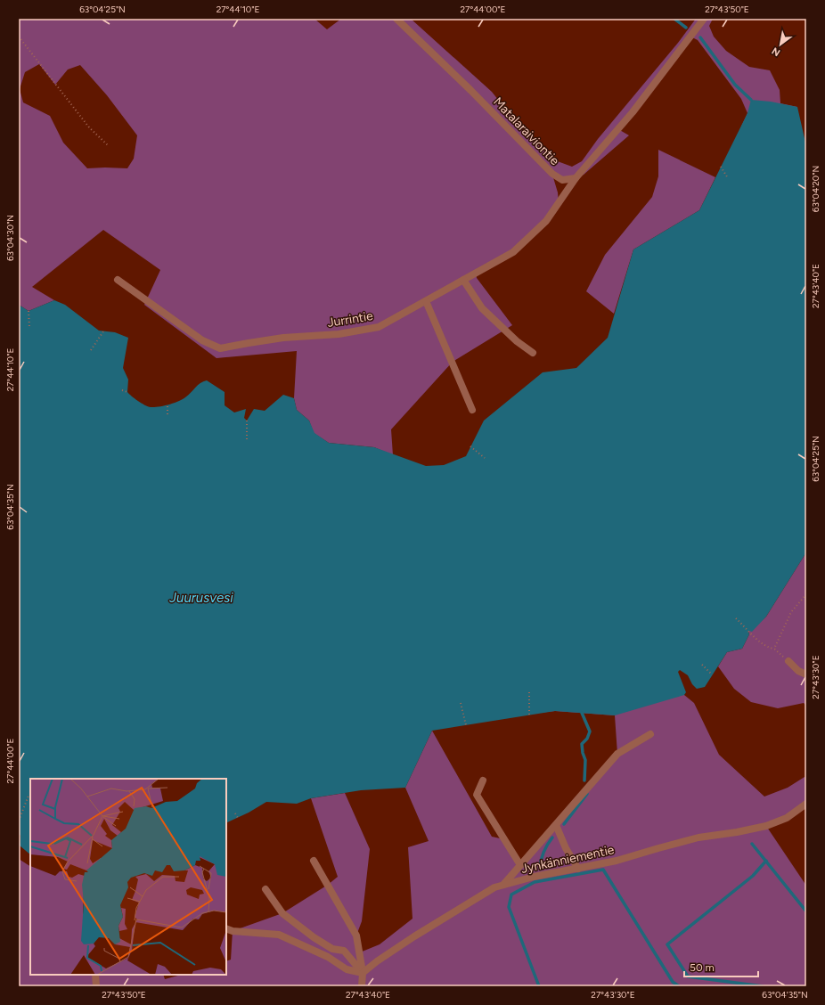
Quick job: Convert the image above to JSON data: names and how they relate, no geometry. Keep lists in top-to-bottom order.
{
  "streets": {
    "street": ["Matalaraiviontie", "Jurrintie", "Jynkänniementie"]
  },
  "crossings": [
    ["Matalaraiviontie", "Jurrintie"]
  ],
  "water": ["Juurusvesi"],
  "scale_bar": "50 m",
  "north": "bottom left",
  "coordinates": [
    "63°04'25\"N",
    "27°44'10\"E",
    "27°44'00\"E",
    "27°43'50\"E",
    "63°04'20\"N",
    "63°04'30\"N",
    "27°43'40\"E",
    "63°04'35\"N",
    "27°43'30\"E"
  ]
}
